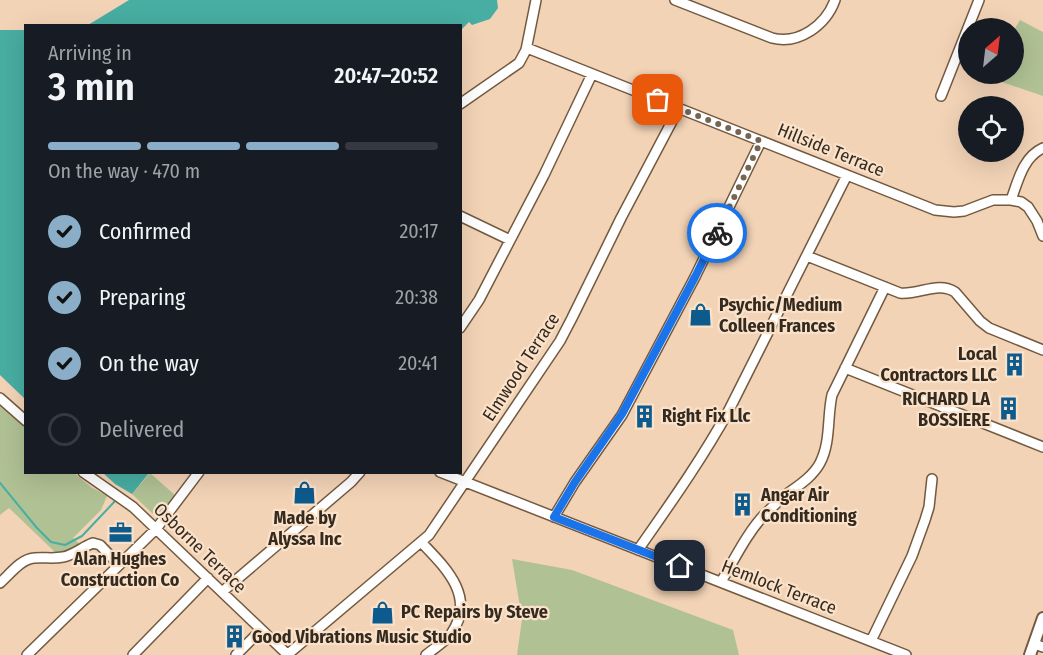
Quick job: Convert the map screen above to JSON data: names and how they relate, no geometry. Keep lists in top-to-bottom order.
{
  "streets": {
    "street": [
      "Hillside Terrace",
      "Elmwood Terrace",
      "Osborne Terrace",
      "Hemlock Terrace"
    ]
  },
  "crossings": [
    ["Hillside Terrace", "Elmwood Terrace"],
    ["Elmwood Terrace", "Osborne Terrace"],
    ["Elmwood Terrace", "Hemlock Terrace"]
  ],
  "places": {
    "shop": ["Psychic/Medium Colleen Frances", "Made by Alyssa Inc", "PC Repairs by Steve"],
    "building": [
      "Local Contractors LLC",
      "RICHARD LA BOSSIERE",
      "Right Fix Llc",
      "Angar Air Conditioning",
      "Good Vibrations Music Studio"
    ],
    "office": ["Alan Hughes Construction Co"]
  },
  "north": "top right",
  "page": {
    "heading": ["3 min", "Arriving in", "20:47–20:52"],
    "bar": "On the way · 470 m",
    "list": [
      ["Confirmed", "20:17"],
      ["Preparing", "20:38"],
      ["On the way", "20:41"],
      "Delivered"
    ]
  }
}
